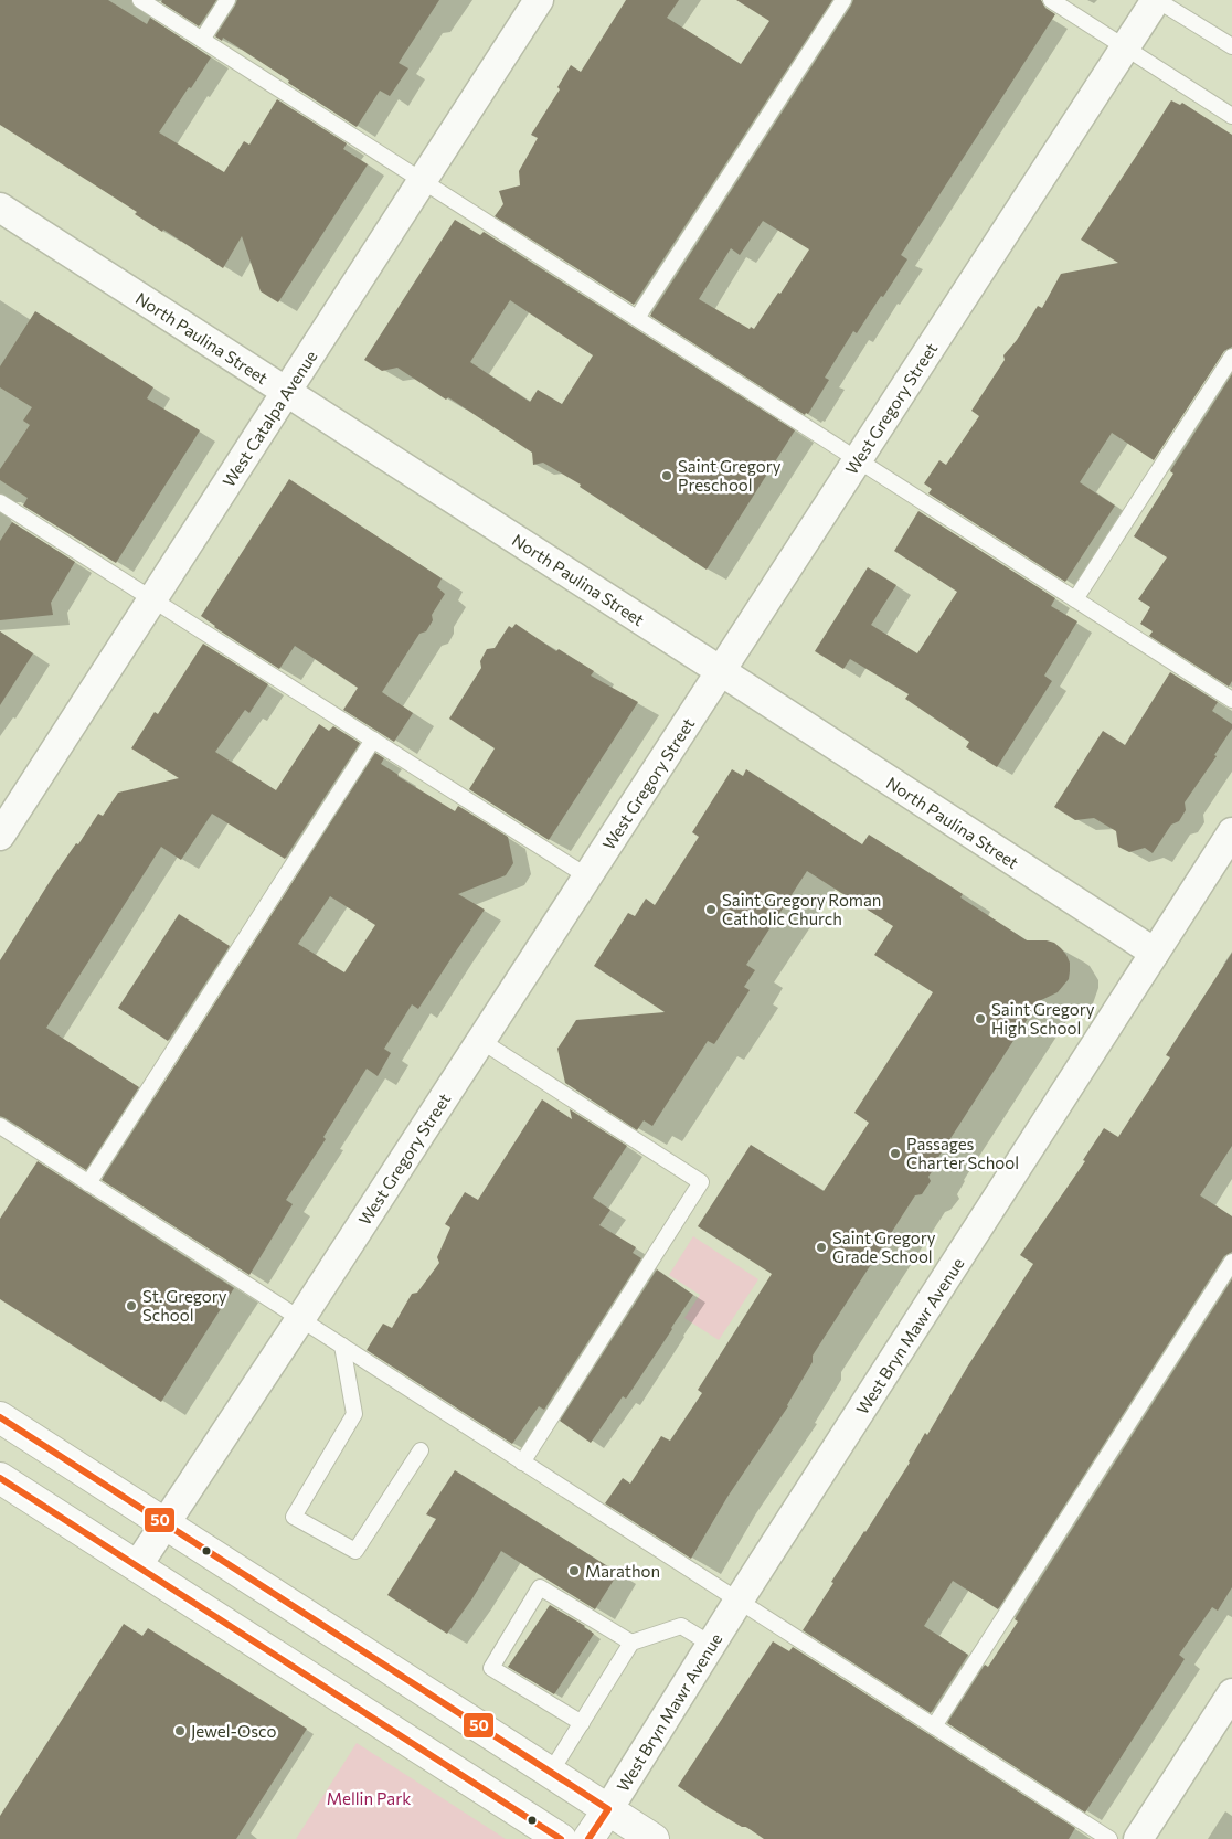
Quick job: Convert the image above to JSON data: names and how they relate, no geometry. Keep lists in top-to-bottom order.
{
  "streets": {
    "main road": ["West Bryn Mawr Avenue"],
    "street": ["North Paulina Street", "West Gregory Street", "West Catalpa Avenue"]
  },
  "crossings": [
    ["North Paulina Street", "West Gregory Street"],
    ["North Paulina Street", "West Catalpa Avenue"],
    ["North Paulina Street", "West Bryn Mawr Avenue"]
  ],
  "parks": ["Mellin Park"],
  "places": [
    "Saint Gregory Preschool",
    "Saint Gregory Roman Catholic Church",
    "Saint Gregory High School",
    "Passages Charter School",
    "Saint Gregory Grade School",
    "St. Gregory School",
    "Marathon",
    "Jewel-Osco"
  ],
  "lines": ["transit line 50"]
}
